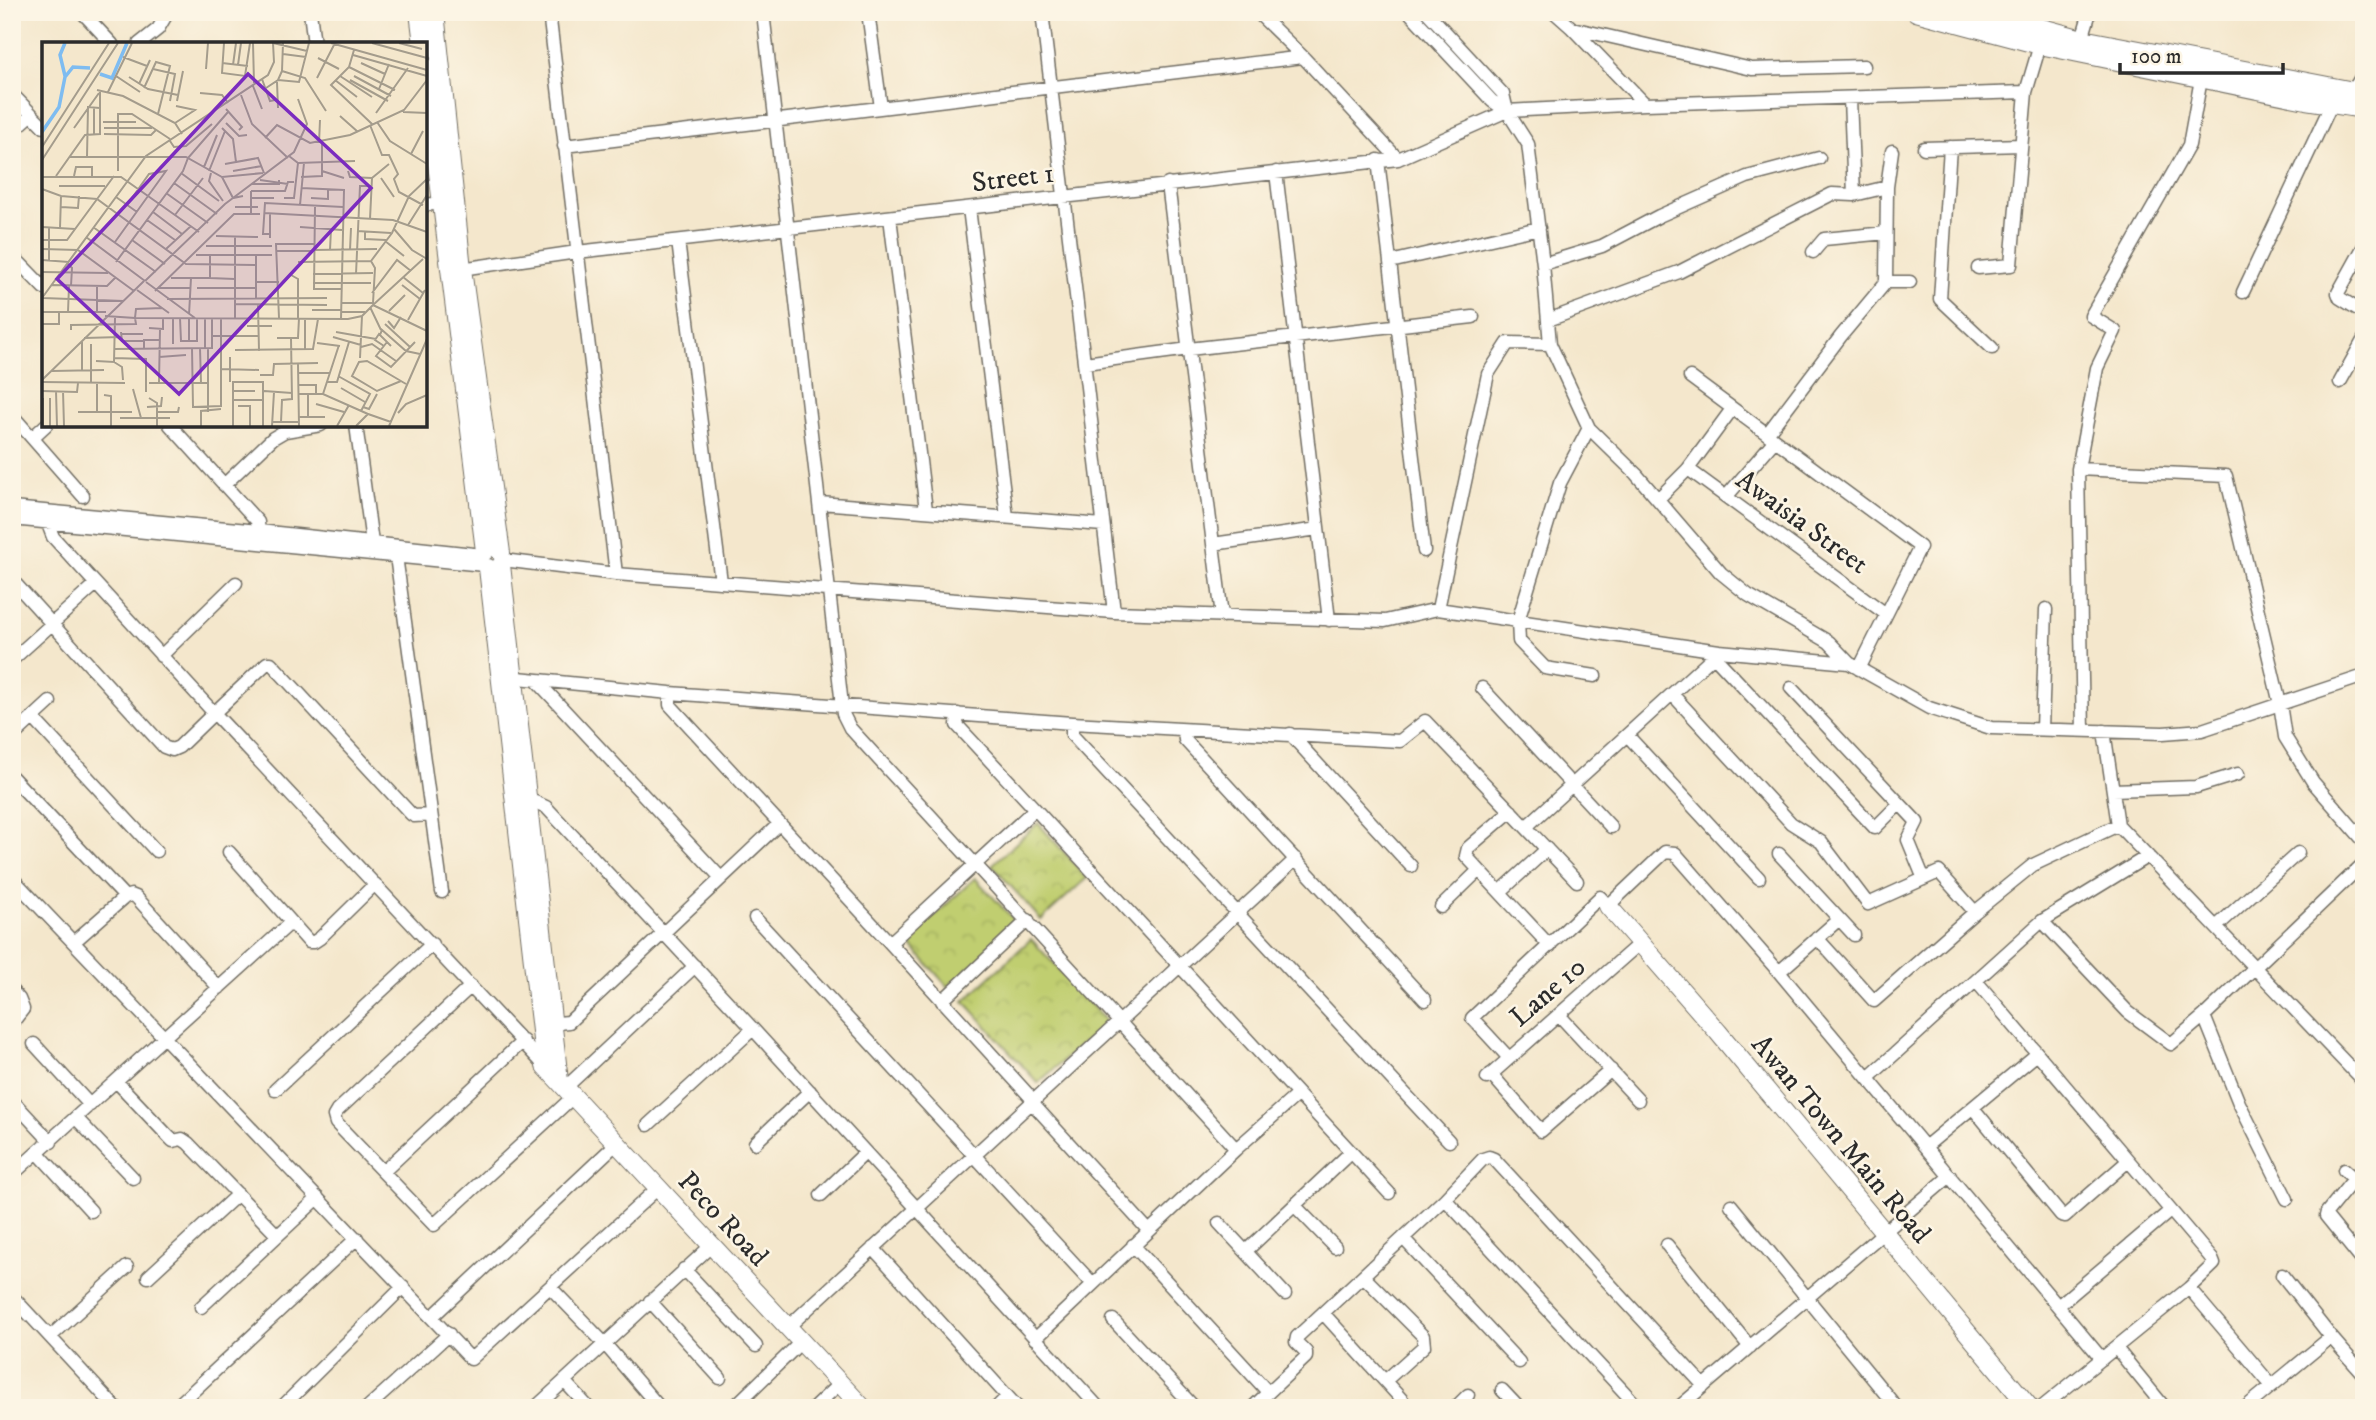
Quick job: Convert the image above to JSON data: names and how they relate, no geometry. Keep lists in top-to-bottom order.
{
  "streets": {
    "street": [
      "Street 1",
      "Awaisia Street",
      "Lane 10",
      "Awan Town Main Road",
      "Peco Road"
    ]
  },
  "crossings": [
    ["Lane 10", "Awan Town Main Road"]
  ],
  "scale_bar": "100 m"
}
